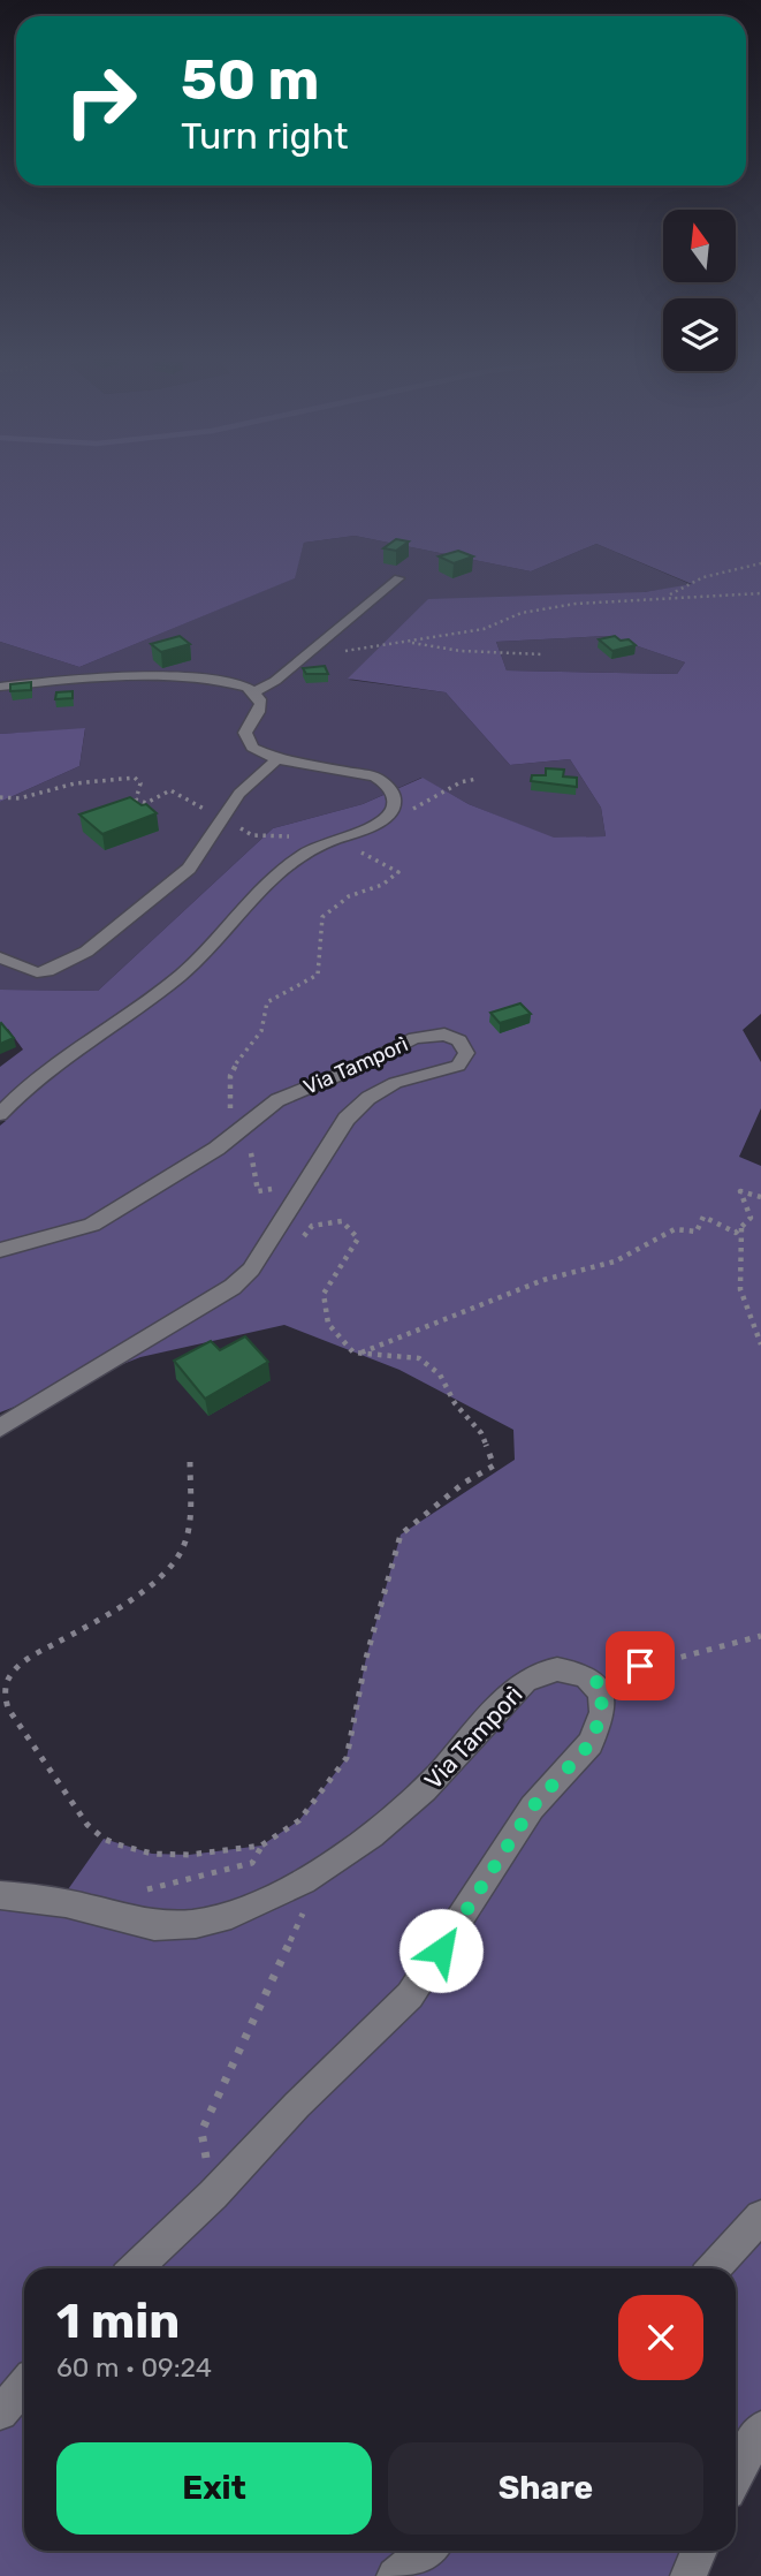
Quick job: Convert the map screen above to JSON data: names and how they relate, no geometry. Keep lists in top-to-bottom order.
{
  "streets": {
    "street": ["Via Tamporì"]
  },
  "north": "top",
  "page": {
    "turn": ["50 m", "Turn right"],
    "heading": ["1 min", "60 m · 09:24"],
    "buttons": ["Exit", "Share"]
  }
}
